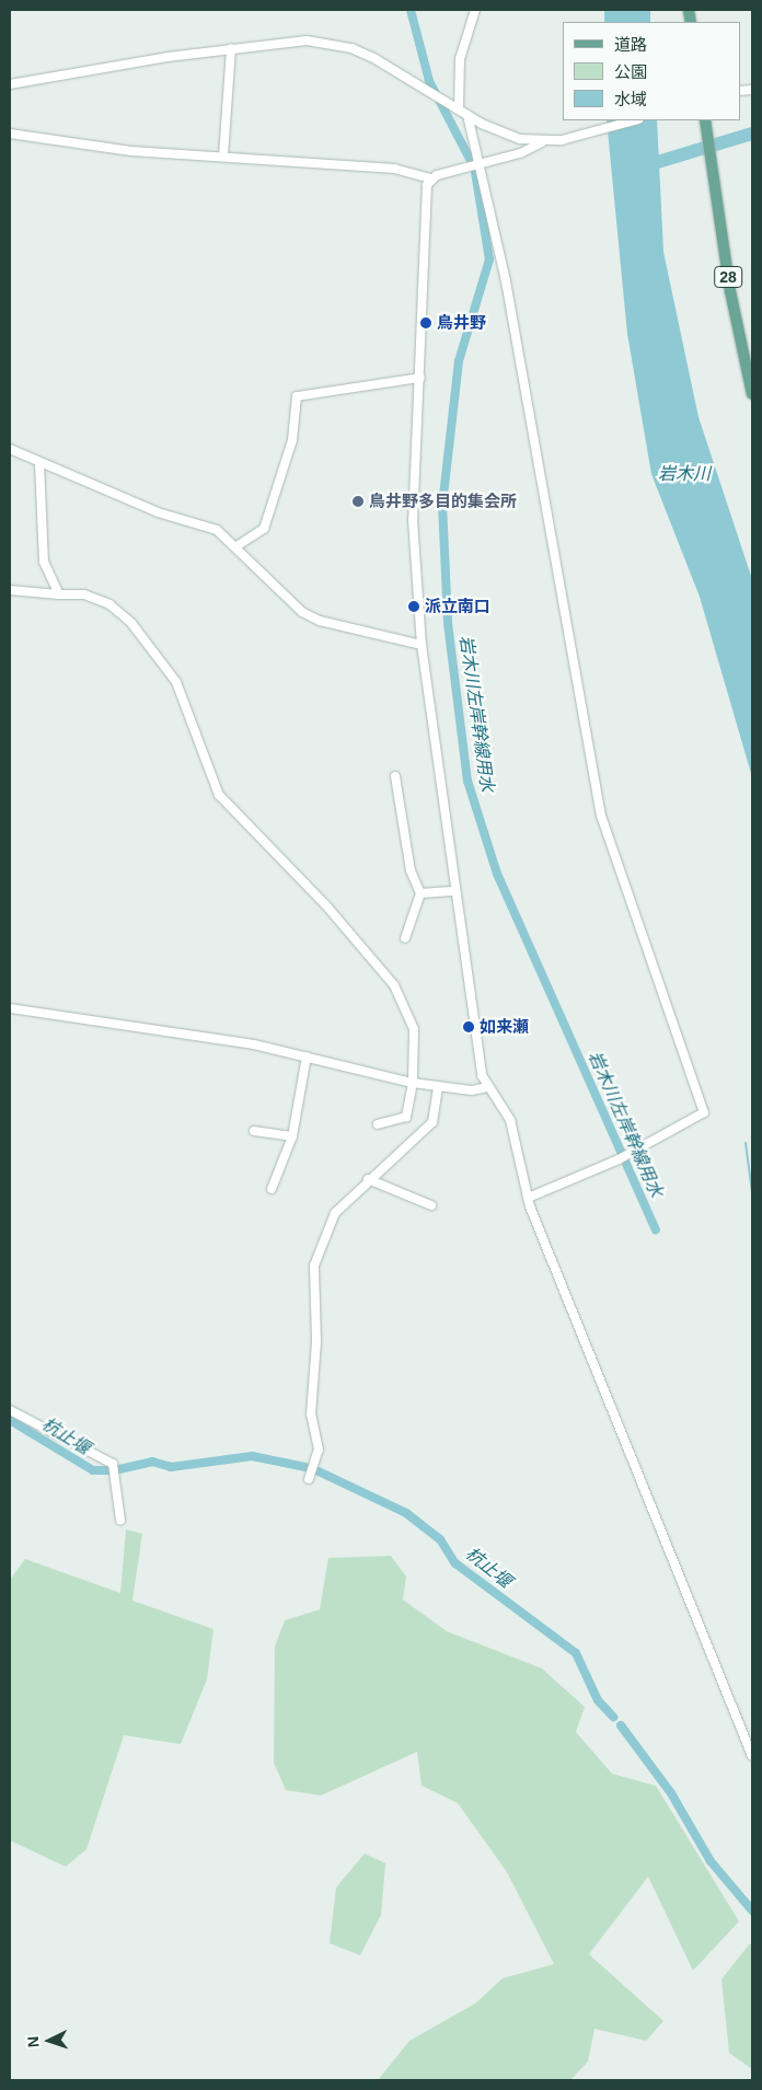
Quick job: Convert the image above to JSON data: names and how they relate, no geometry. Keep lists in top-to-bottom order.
{
  "streets": {
    "main road": ["28"]
  },
  "water": ["岩木川", "岩木川左岸幹線用水", "杭止堰"],
  "places": [
    "鳥井野",
    "鳥井野多目的集会所",
    "派立南口",
    "如来瀬"
  ],
  "legend": ["道路", "公園", "水域"],
  "north": "left"
}
